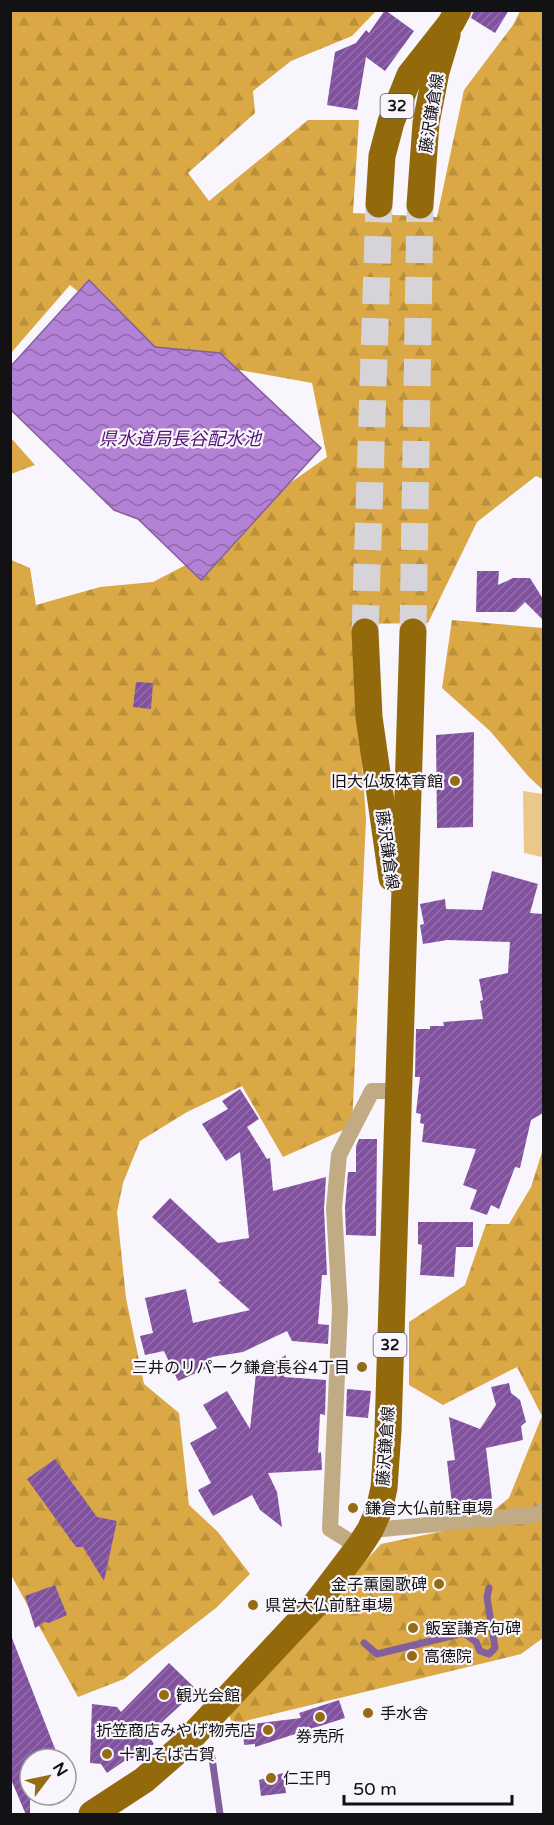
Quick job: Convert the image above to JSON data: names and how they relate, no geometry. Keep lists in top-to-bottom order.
{
  "streets": {
    "main road": ["32", "藤沢鎌倉線"]
  },
  "water": ["県水道局長谷配水池"],
  "places": [
    "旧大仏坂体育館",
    "三井のリパーク鎌倉長谷4丁目",
    "鎌倉大仏前駐車場",
    "金子薫園歌碑",
    "県営大仏前駐車場",
    "飯室謙斉句碑",
    "高徳院",
    "観光会館",
    "手水舎",
    "券売所",
    "折笠商店みやげ物売店",
    "十割そば古賀",
    "仁王門"
  ],
  "scale_bar": "50 m",
  "north": "top right"
}
